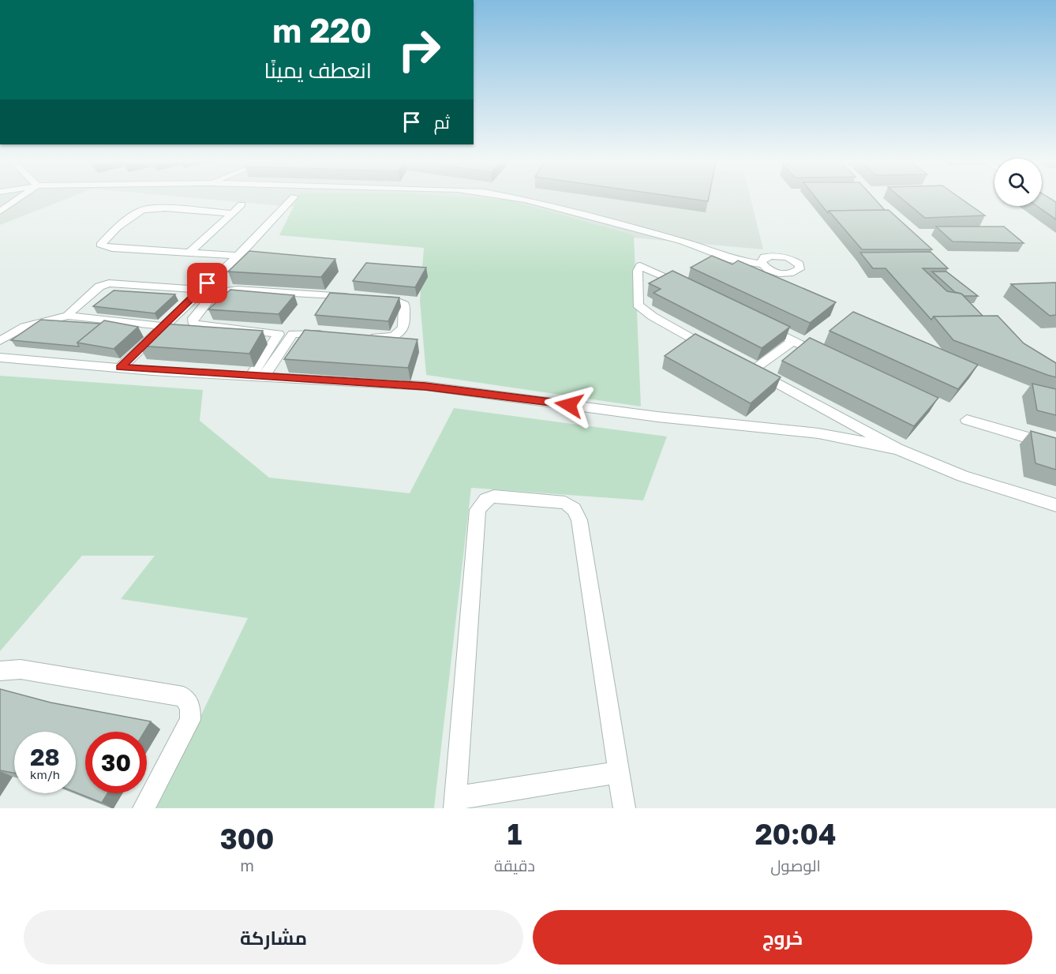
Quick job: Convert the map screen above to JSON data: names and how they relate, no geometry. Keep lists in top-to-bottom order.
{
  "page": {
    "turn": ["220 m", "انعطف يمينًا"],
    "then": "ثم",
    "speed": "28 km/h",
    "limit": "30",
    "eta": [
      "20:04",
      "الوصول",
      "1",
      "دقيقة",
      "300",
      "m"
    ],
    "buttons": ["خروج", "مشاركة"]
  }
}
